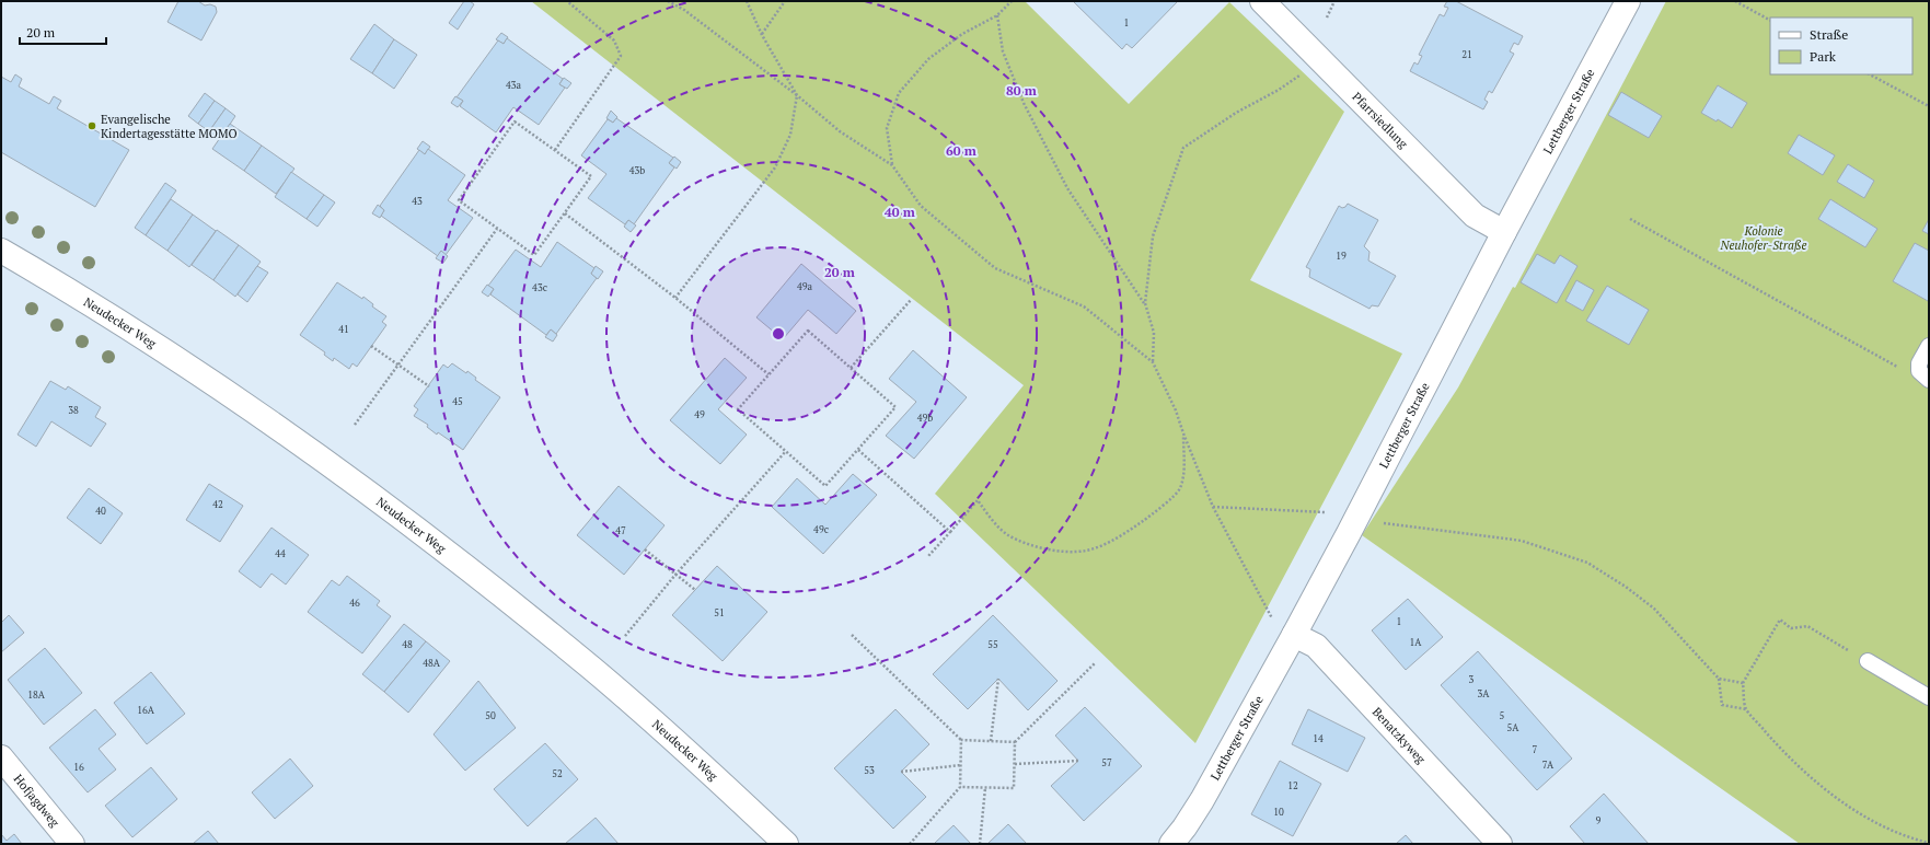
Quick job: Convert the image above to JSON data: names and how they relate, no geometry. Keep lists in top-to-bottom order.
{
  "streets": {
    "street": [
      "Lettberger Straße",
      "Pfarrsiedlung",
      "Neudecker Weg",
      "Benatzkyweg",
      "Hofjagdweg"
    ]
  },
  "crossings": [
    ["Lettberger Straße", "Pfarrsiedlung"],
    ["Lettberger Straße", "Benatzkyweg"]
  ],
  "parks": ["Kolonie Neuhofer-Straße"],
  "places": ["Evangelische Kindertagesstätte MOMO"],
  "house_numbers": [
    "1",
    "21",
    "43a",
    "43b",
    "43",
    "19",
    "49a",
    "43c",
    "41",
    "45",
    "38",
    "49",
    "49b",
    "42",
    "40",
    "49c",
    "47",
    "44",
    "46",
    "51",
    "1",
    "1A",
    "48",
    "55",
    "48A",
    "3",
    "3A",
    "18A",
    "16A",
    "50",
    "5",
    "5A",
    "14",
    "7",
    "57",
    "7A",
    "16",
    "53",
    "52",
    "12",
    "10",
    "9"
  ],
  "legend": ["Straße", "Park"],
  "scale_bar": "20 m",
  "rings": [
    "80 m",
    "60 m",
    "40 m",
    "20 m"
  ]
}
